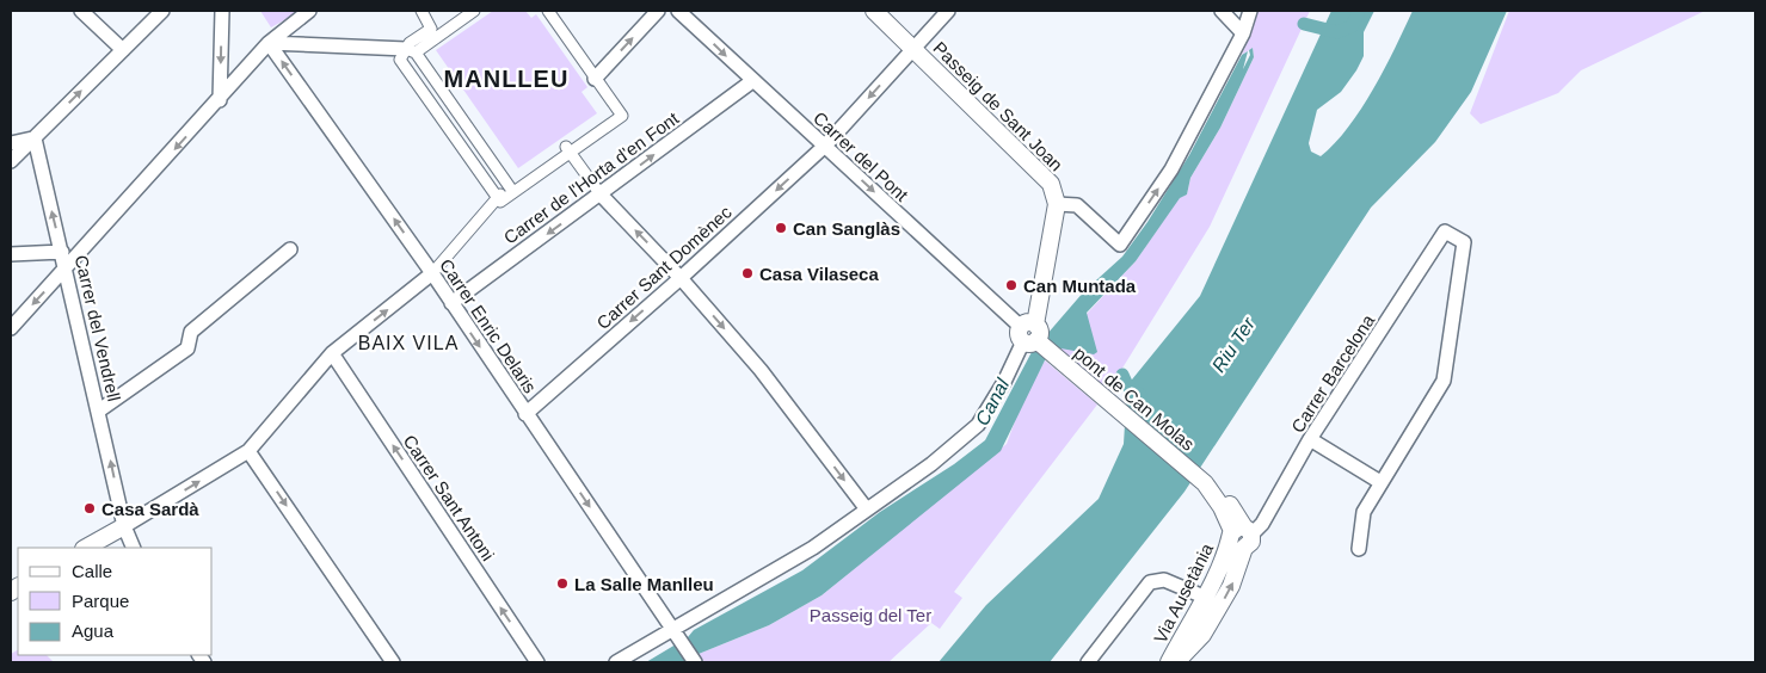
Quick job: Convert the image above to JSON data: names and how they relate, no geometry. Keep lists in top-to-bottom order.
{
  "streets": {
    "street": [
      "Passeig de Sant Joan",
      "Carrer del Pont",
      "Carrer de l'Horta d'en Font",
      "Carrer Sant Domènec",
      "Carrer Enric Delaris",
      "Carrer del Vendrell",
      "Carrer Barcelona",
      "pont de Can Molas",
      "Carrer Sant Antoni",
      "Via Ausetània"
    ]
  },
  "crossings": [
    ["Passeig de Sant Joan", "Carrer Sant Domènec"],
    ["Carrer del Pont", "Carrer de l'Horta d'en Font"],
    ["Carrer del Pont", "Carrer Sant Domènec"],
    ["Carrer del Pont", "pont de Can Molas"],
    ["Carrer de l'Horta d'en Font", "Carrer Enric Delaris"],
    ["Carrer Sant Domènec", "Carrer Enric Delaris"],
    ["Carrer Barcelona", "pont de Can Molas"],
    ["Carrer Barcelona", "Via Ausetània"],
    ["pont de Can Molas", "Via Ausetània"]
  ],
  "one_way": [
    "Carrer del Pont",
    "Carrer Sant Domènec",
    "Carrer del Vendrell",
    "Carrer Sant Antoni"
  ],
  "districts": ["MANLLEU", "BAIX VILA"],
  "water": ["Riu Ter", "Canal"],
  "parks": ["Passeig del Ter"],
  "places": [
    "Can Sanglàs",
    "Casa Vilaseca",
    "Can Muntada",
    "Casa Sardà",
    "La Salle Manlleu"
  ],
  "legend": ["Calle", "Parque", "Agua"]
}
